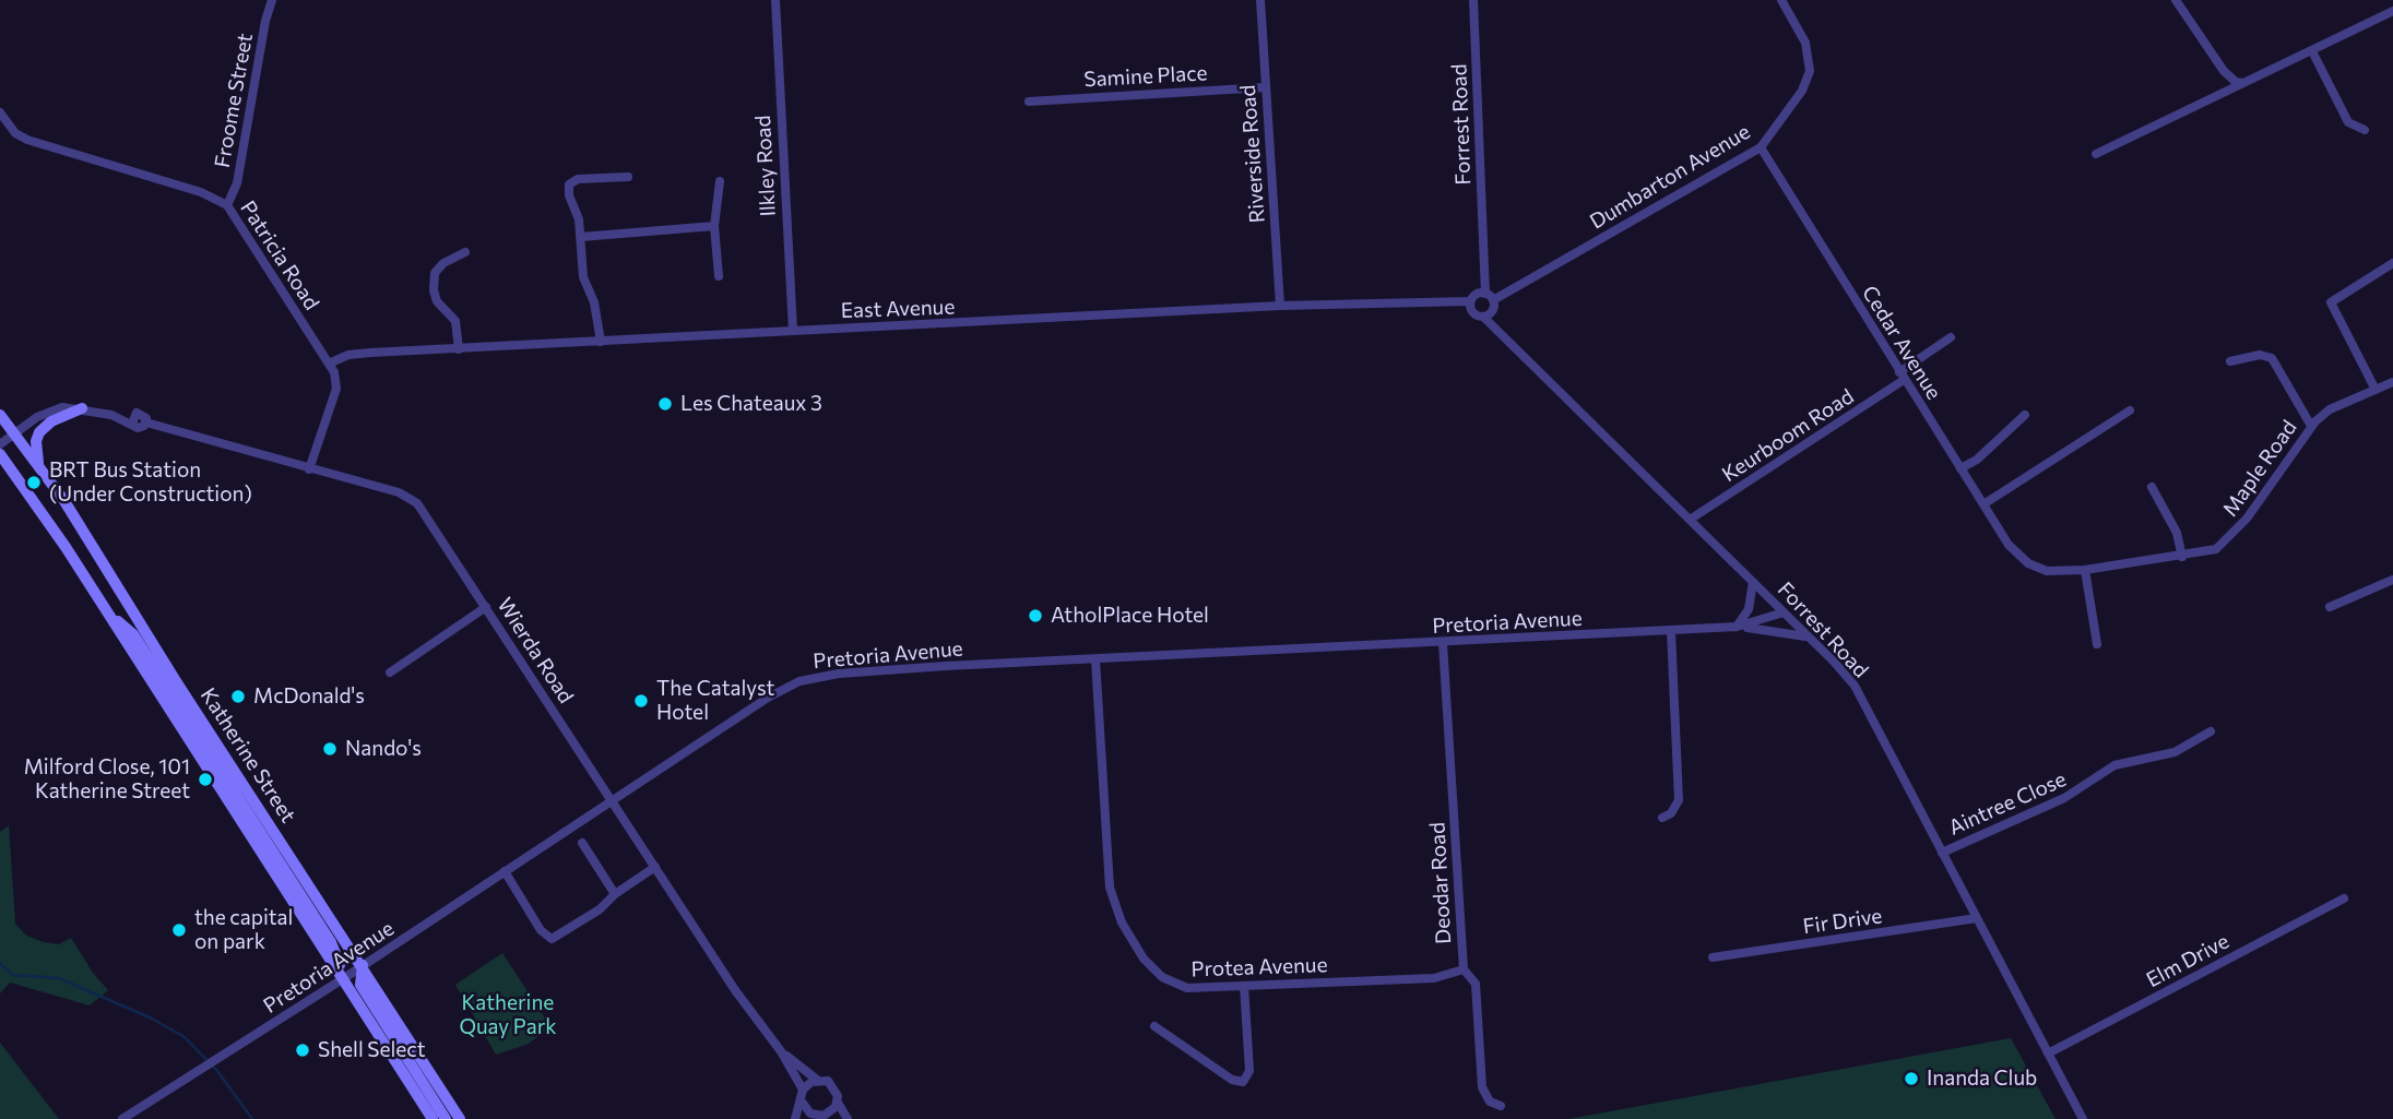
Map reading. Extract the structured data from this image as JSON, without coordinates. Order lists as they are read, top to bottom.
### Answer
{
  "streets": {
    "main road": ["Katherine Street"],
    "street": [
      "Samine Place",
      "Froome Street",
      "Forrest Road",
      "Riverside Road",
      "Ilkley Road",
      "Dumbarton Avenue",
      "Patricia Road",
      "East Avenue",
      "Cedar Avenue",
      "Keurboom Road",
      "Maple Road",
      "Pretoria Avenue",
      "Wierda Road",
      "Aintree Close",
      "Deodar Road",
      "Fir Drive",
      "Elm Drive",
      "Protea Avenue"
    ]
  },
  "crossings": [
    ["Samine Place", "Riverside Road"],
    ["Froome Street", "Patricia Road"],
    ["Forrest Road", "Dumbarton Avenue"],
    ["Forrest Road", "East Avenue"],
    ["Forrest Road", "Keurboom Road"],
    ["Forrest Road", "Pretoria Avenue"],
    ["Forrest Road", "Aintree Close"],
    ["Forrest Road", "Fir Drive"],
    ["Forrest Road", "Elm Drive"],
    ["Riverside Road", "East Avenue"],
    ["Ilkley Road", "East Avenue"],
    ["Dumbarton Avenue", "East Avenue"],
    ["Dumbarton Avenue", "Cedar Avenue"],
    ["Patricia Road", "East Avenue"],
    ["Patricia Road", "Wierda Road"],
    ["Cedar Avenue", "Keurboom Road"],
    ["Cedar Avenue", "Maple Road"],
    ["Pretoria Avenue", "Wierda Road"],
    ["Pretoria Avenue", "Katherine Street"],
    ["Pretoria Avenue", "Deodar Road"],
    ["Pretoria Avenue", "Protea Avenue"],
    ["Deodar Road", "Protea Avenue"]
  ],
  "parks": ["Katherine Quay Park"],
  "places": [
    "Les Chateaux 3",
    "BRT Bus Station (Under Construction)",
    "AtholPlace Hotel",
    "McDonald's",
    "The Catalyst Hotel",
    "Nando's",
    "Milford Close, 101 Katherine Street",
    "the capital on park",
    "Shell Select",
    "Inanda Club"
  ]
}
